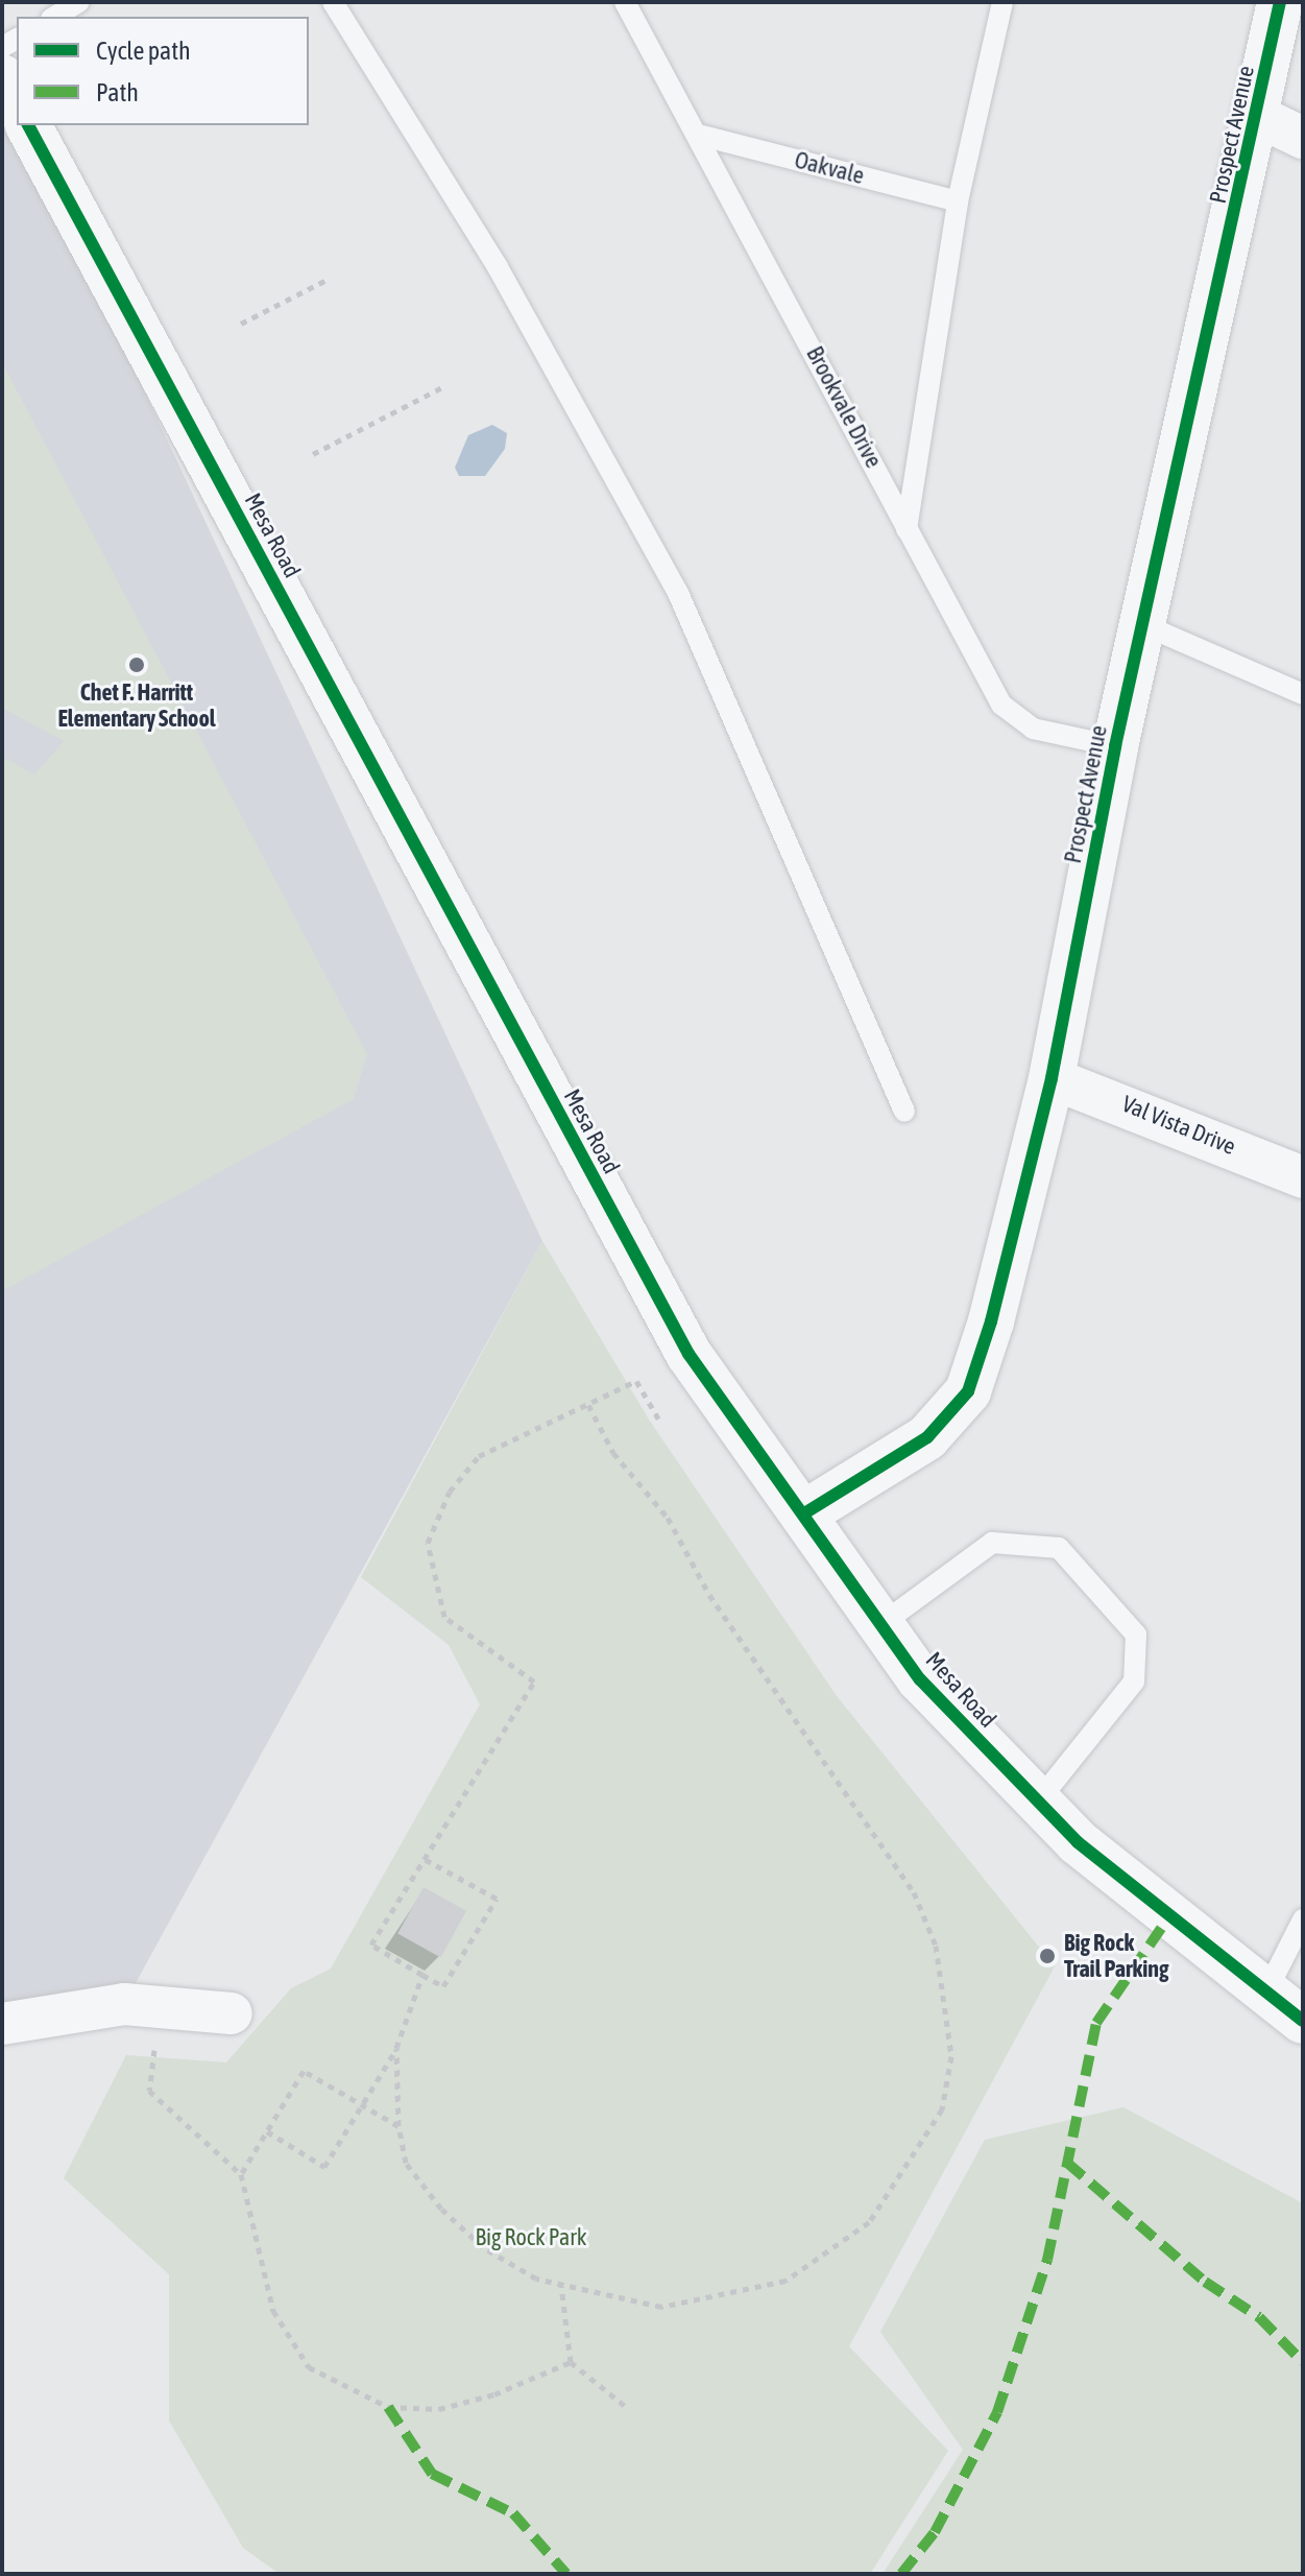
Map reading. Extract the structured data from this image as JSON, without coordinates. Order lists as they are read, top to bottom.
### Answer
{
  "streets": {
    "street": ["Prospect Avenue", "Mesa Road", "Val Vista Drive"],
    "lane": ["Oakvale", "Brookvale Drive"]
  },
  "crossings": [
    ["Prospect Avenue", "Brookvale Drive"],
    ["Prospect Avenue", "Mesa Road"],
    ["Prospect Avenue", "Val Vista Drive"],
    ["Oakvale", "Brookvale Drive"]
  ],
  "parks": ["Big Rock Park"],
  "places": ["Chet F. Harritt Elementary School", "Big Rock Trail Parking"],
  "legend": ["Cycle path", "Path"]
}
